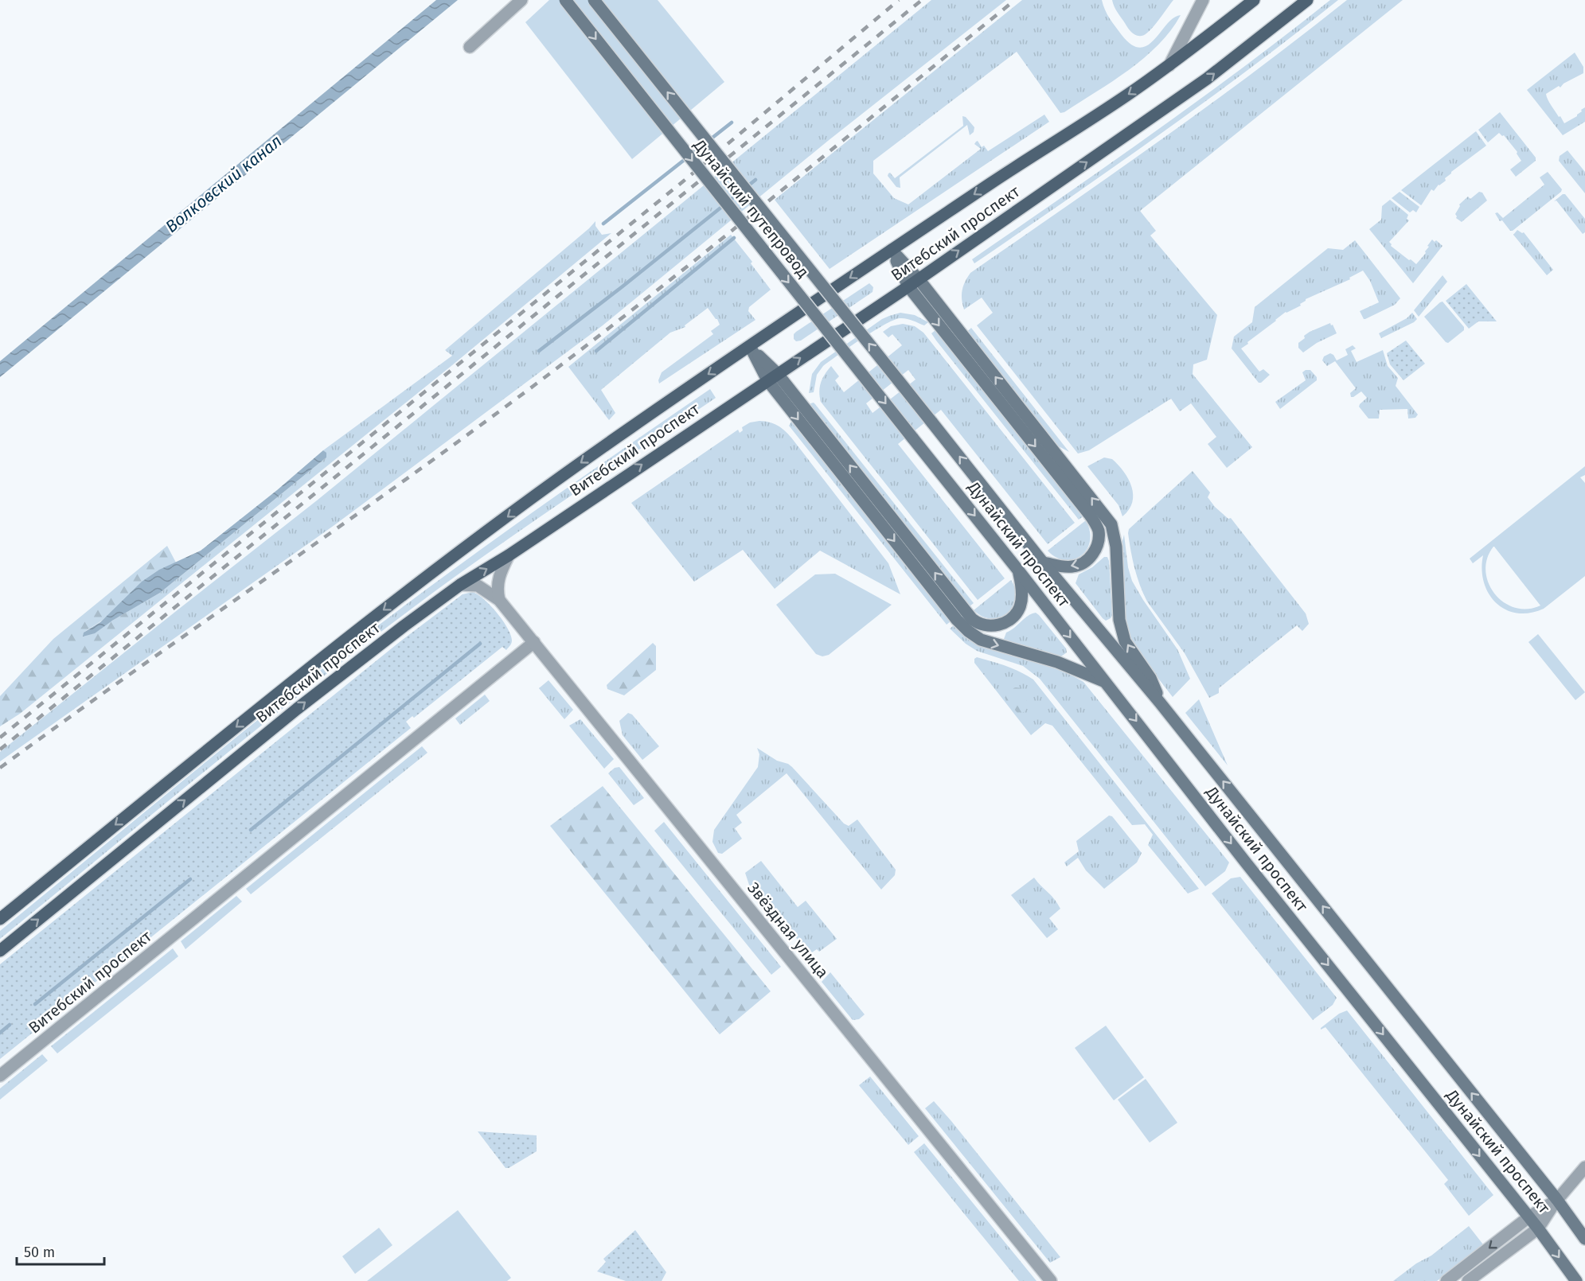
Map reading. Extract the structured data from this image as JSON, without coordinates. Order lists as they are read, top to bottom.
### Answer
{
  "streets": {
    "main road": ["Дунайский путепровод", "Витебский проспект", "Дунайский проспект"],
    "street": ["Звёздная улица"]
  },
  "crossings": [
    ["Дунайский путепровод", "Дунайский проспект"],
    ["Витебский проспект", "Звёздная улица"]
  ],
  "water": ["Волковский канал"],
  "scale_bar": "50 m"
}
